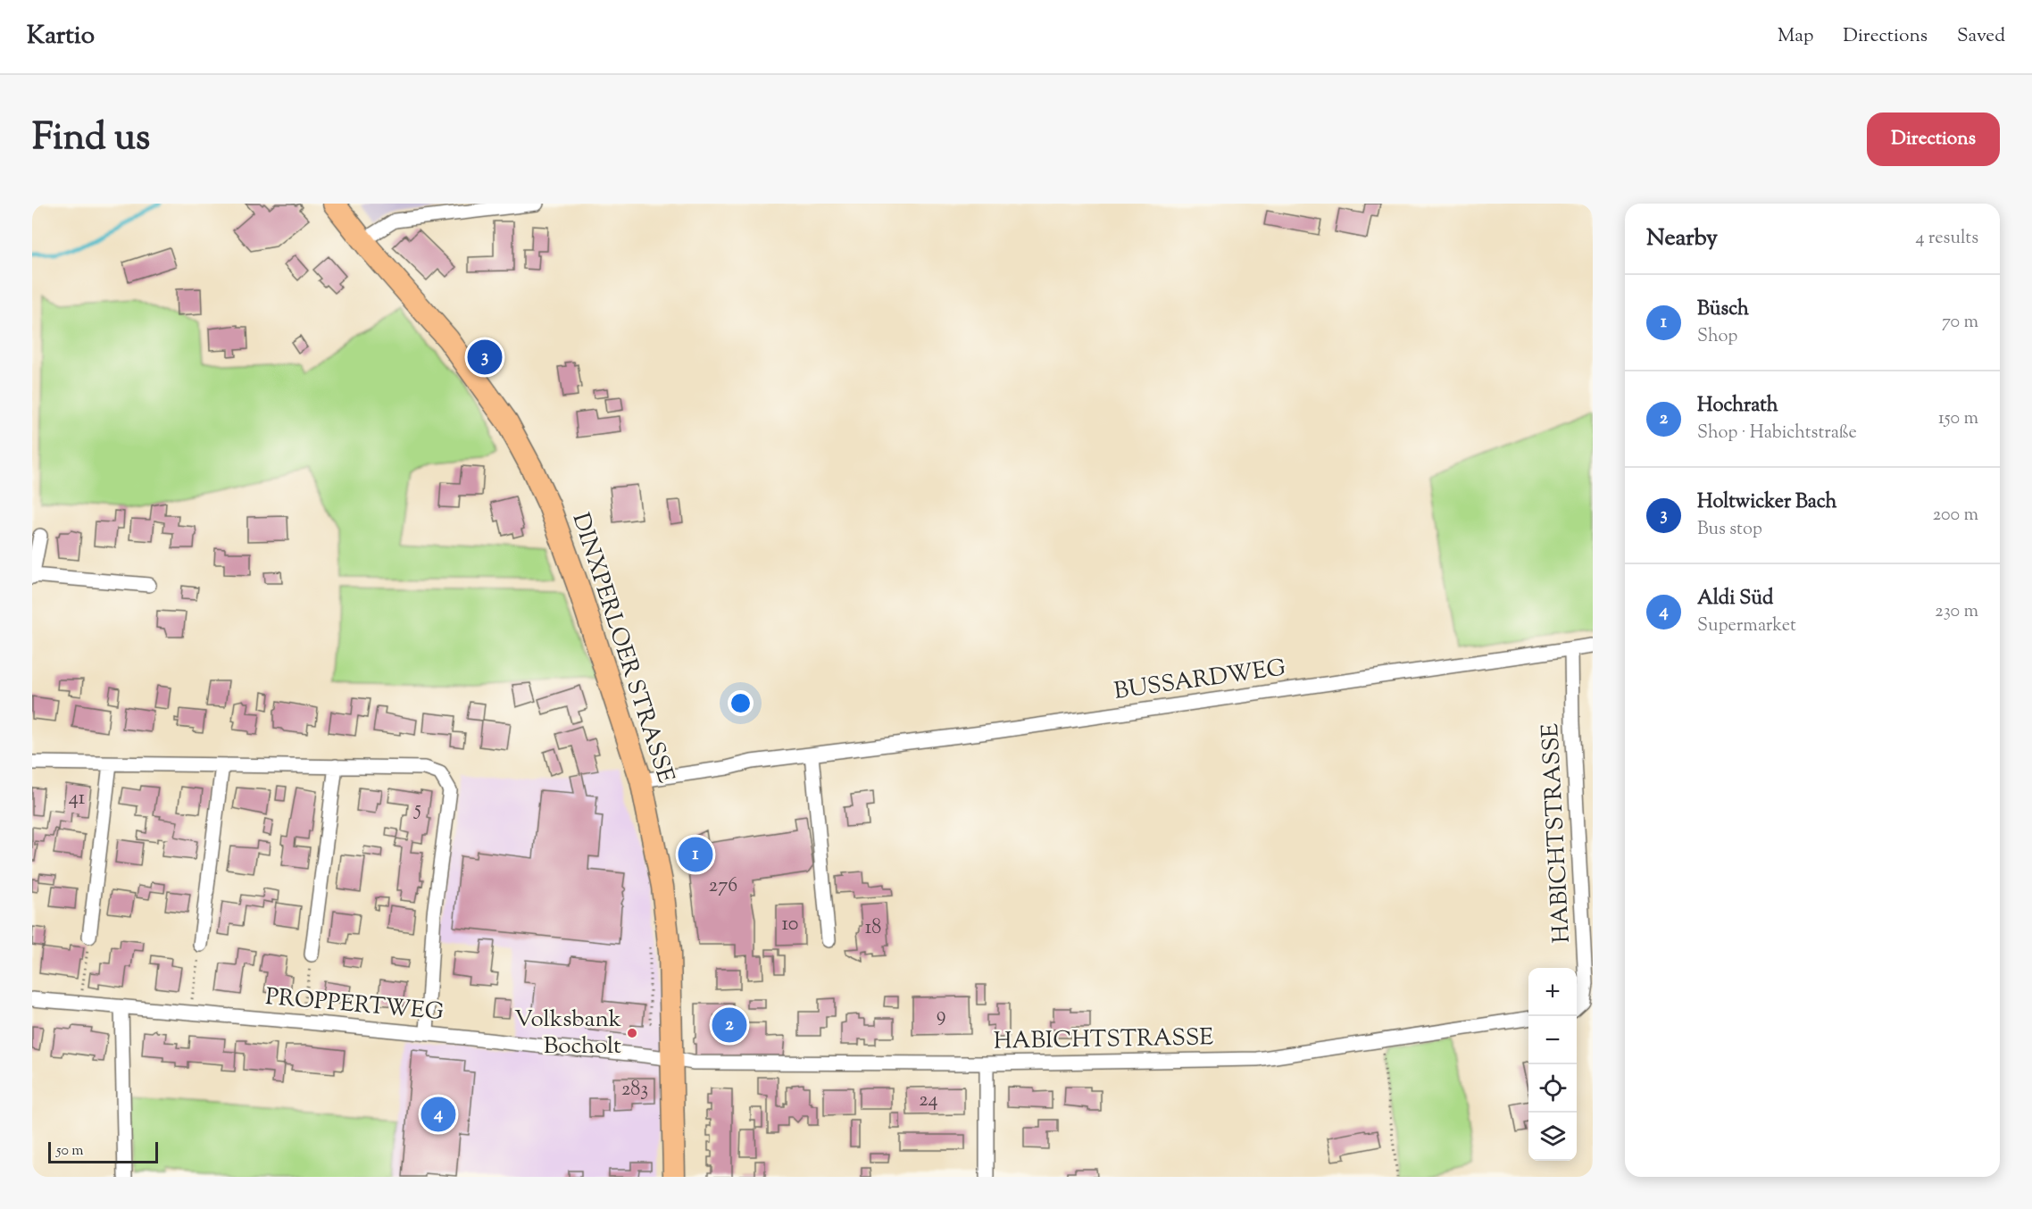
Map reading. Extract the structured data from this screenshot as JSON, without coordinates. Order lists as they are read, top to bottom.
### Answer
{
  "streets": {
    "main road": ["DINXPERLOER STRASSE"],
    "street": ["BUSSARDWEG", "HABICHTSTRASSE", "PROPPERTWEG"]
  },
  "crossings": [
    ["DINXPERLOER STRASSE", "BUSSARDWEG"],
    ["DINXPERLOER STRASSE", "HABICHTSTRASSE"],
    ["DINXPERLOER STRASSE", "PROPPERTWEG"],
    ["BUSSARDWEG", "HABICHTSTRASSE"],
    ["HABICHTSTRASSE", "PROPPERTWEG"]
  ],
  "places": ["Volksbank Bocholt"],
  "house_numbers": [
    "41",
    "5",
    "276",
    "10",
    "18",
    "9",
    "283",
    "24"
  ],
  "scale_bar": "50 m",
  "page": {
    "header": "Kartio",
    "nav": ["Map", "Directions", "Saved"],
    "title": "Find us",
    "buttons": "Directions",
    "heading": ["Nearby", "4 results"],
    "list": [
      {
        "mark": "1",
        "name": "Büsch",
        "note": "Shop",
        "value": "70 m"
      },
      {
        "mark": "2",
        "name": "Hochrath",
        "note": "Shop · Habichtstraße",
        "value": "150 m"
      },
      {
        "mark": "3",
        "name": "Holtwicker Bach",
        "note": "Bus stop",
        "value": "200 m"
      },
      {
        "mark": "4",
        "name": "Aldi Süd",
        "note": "Supermarket",
        "value": "230 m"
      }
    ],
    "pins": [
      "3",
      "1",
      "2",
      "4"
    ],
    "map_buttons": ["+", "−"],
    "scale": "50 m"
  }
}
